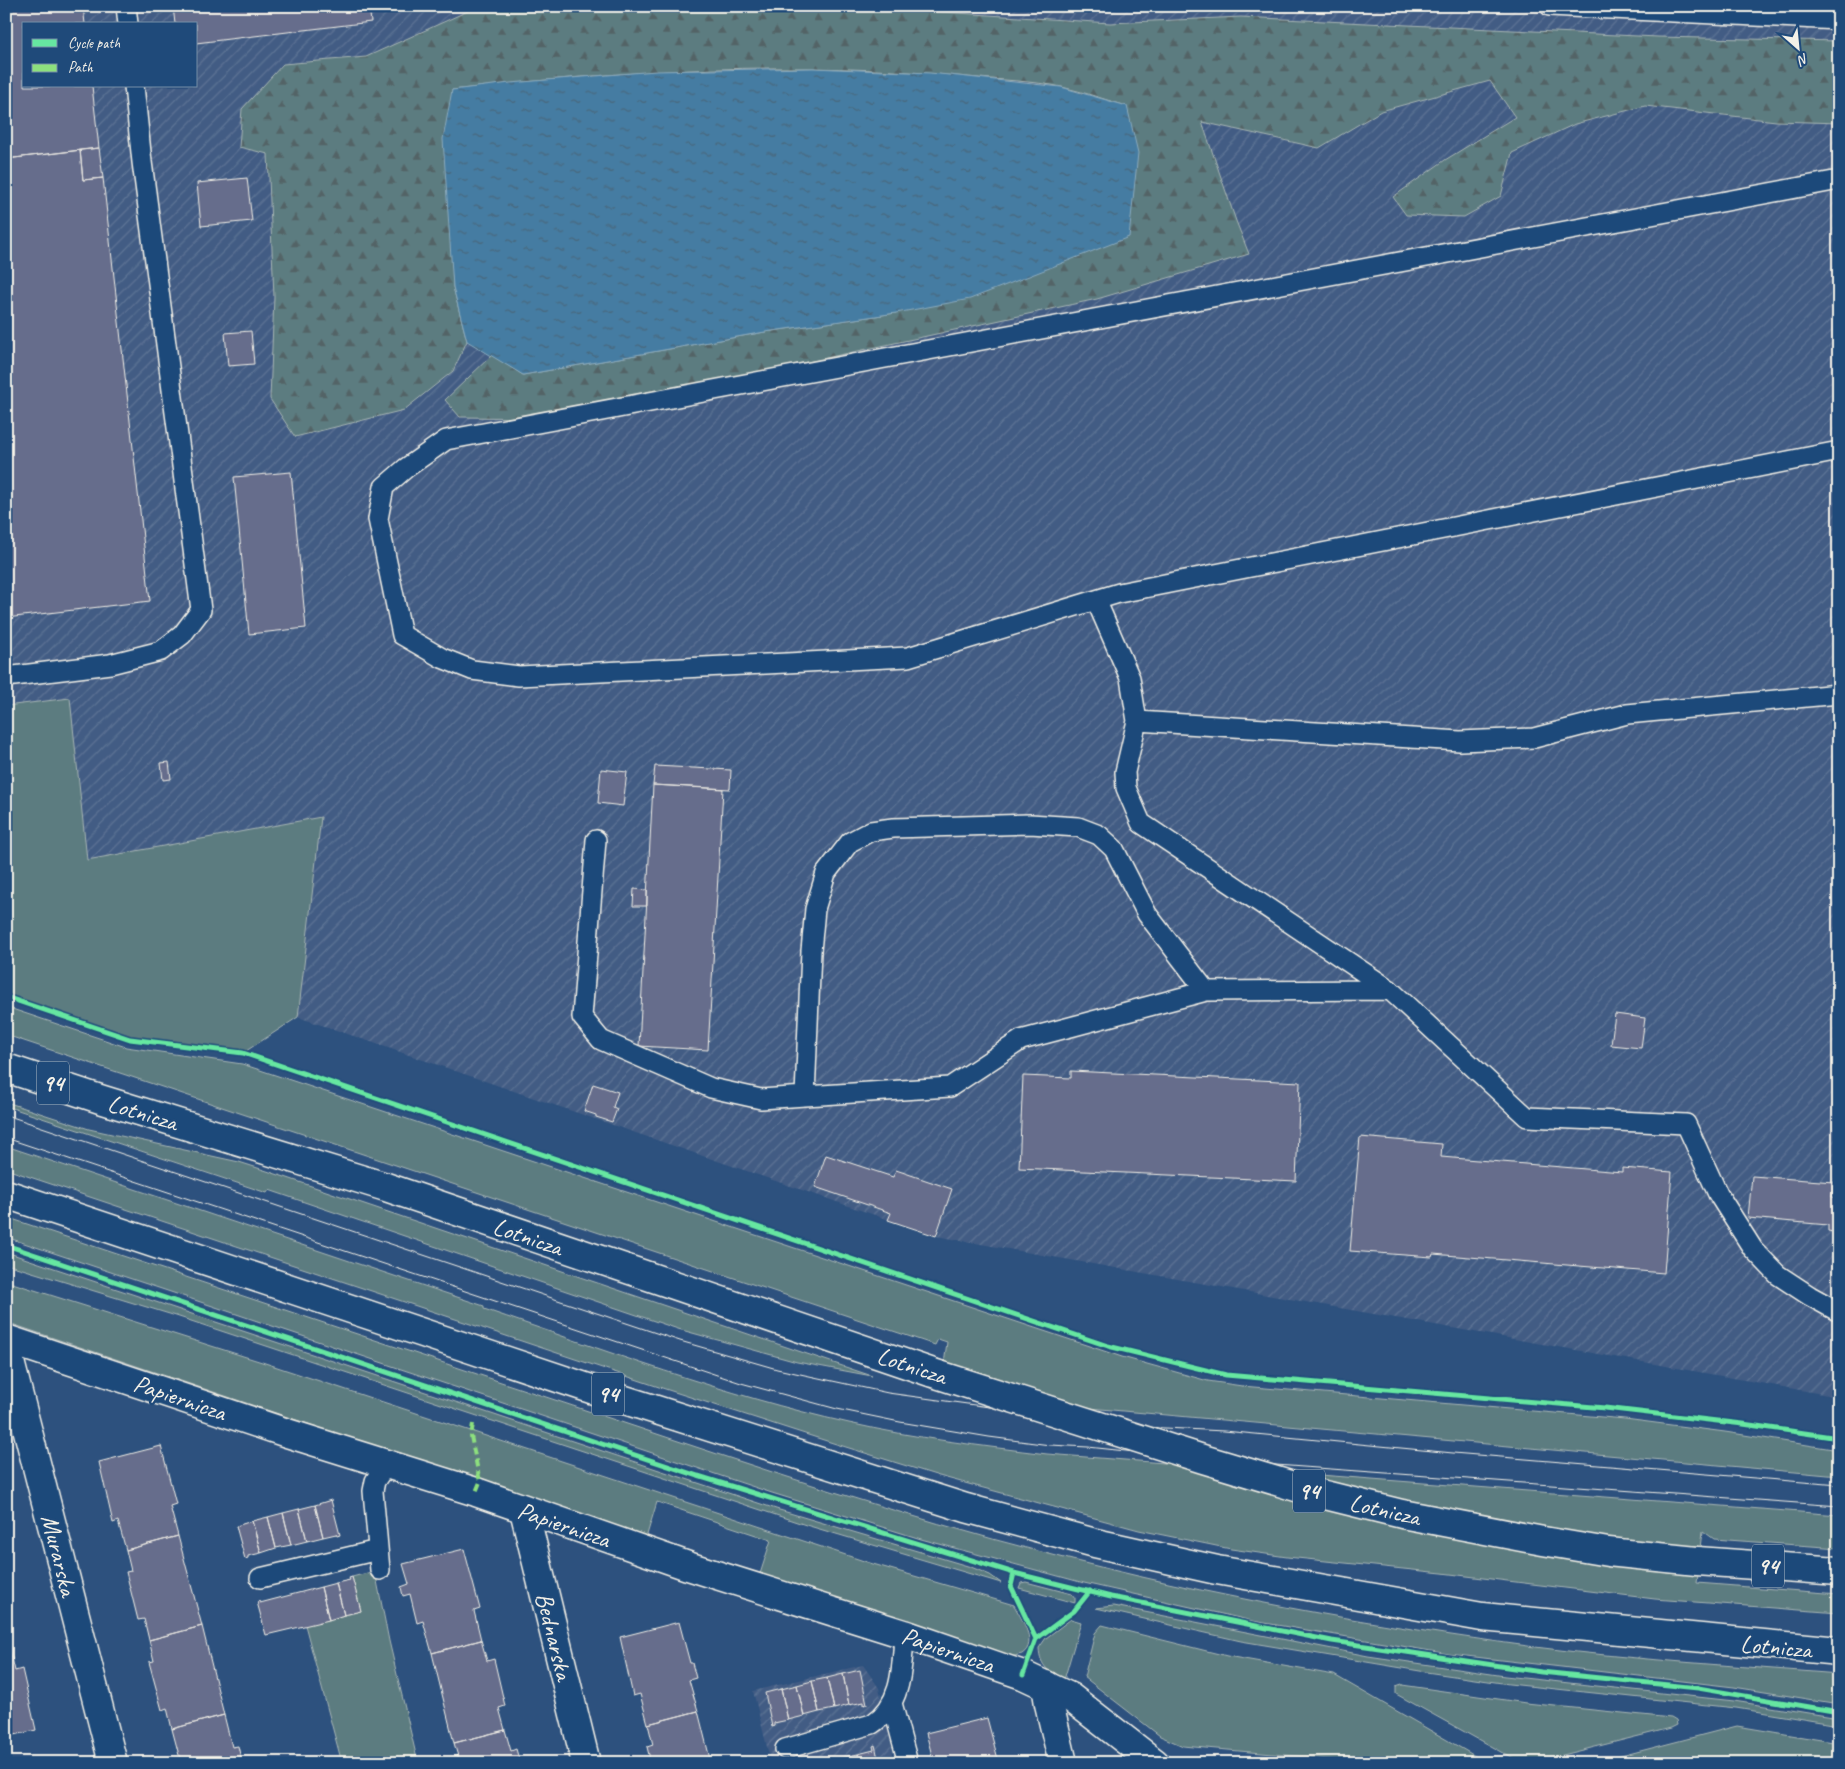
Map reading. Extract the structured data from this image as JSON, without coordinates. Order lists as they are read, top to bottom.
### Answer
{
  "streets": {
    "main road": [
      "94",
      "Lotnicza",
      "Papiernicza",
      "Murarska",
      "Bednarska"
    ]
  },
  "crossings": [
    ["Papiernicza", "Bednarska"]
  ],
  "legend": ["Cycle path", "Path"],
  "north": "bottom right"
}
